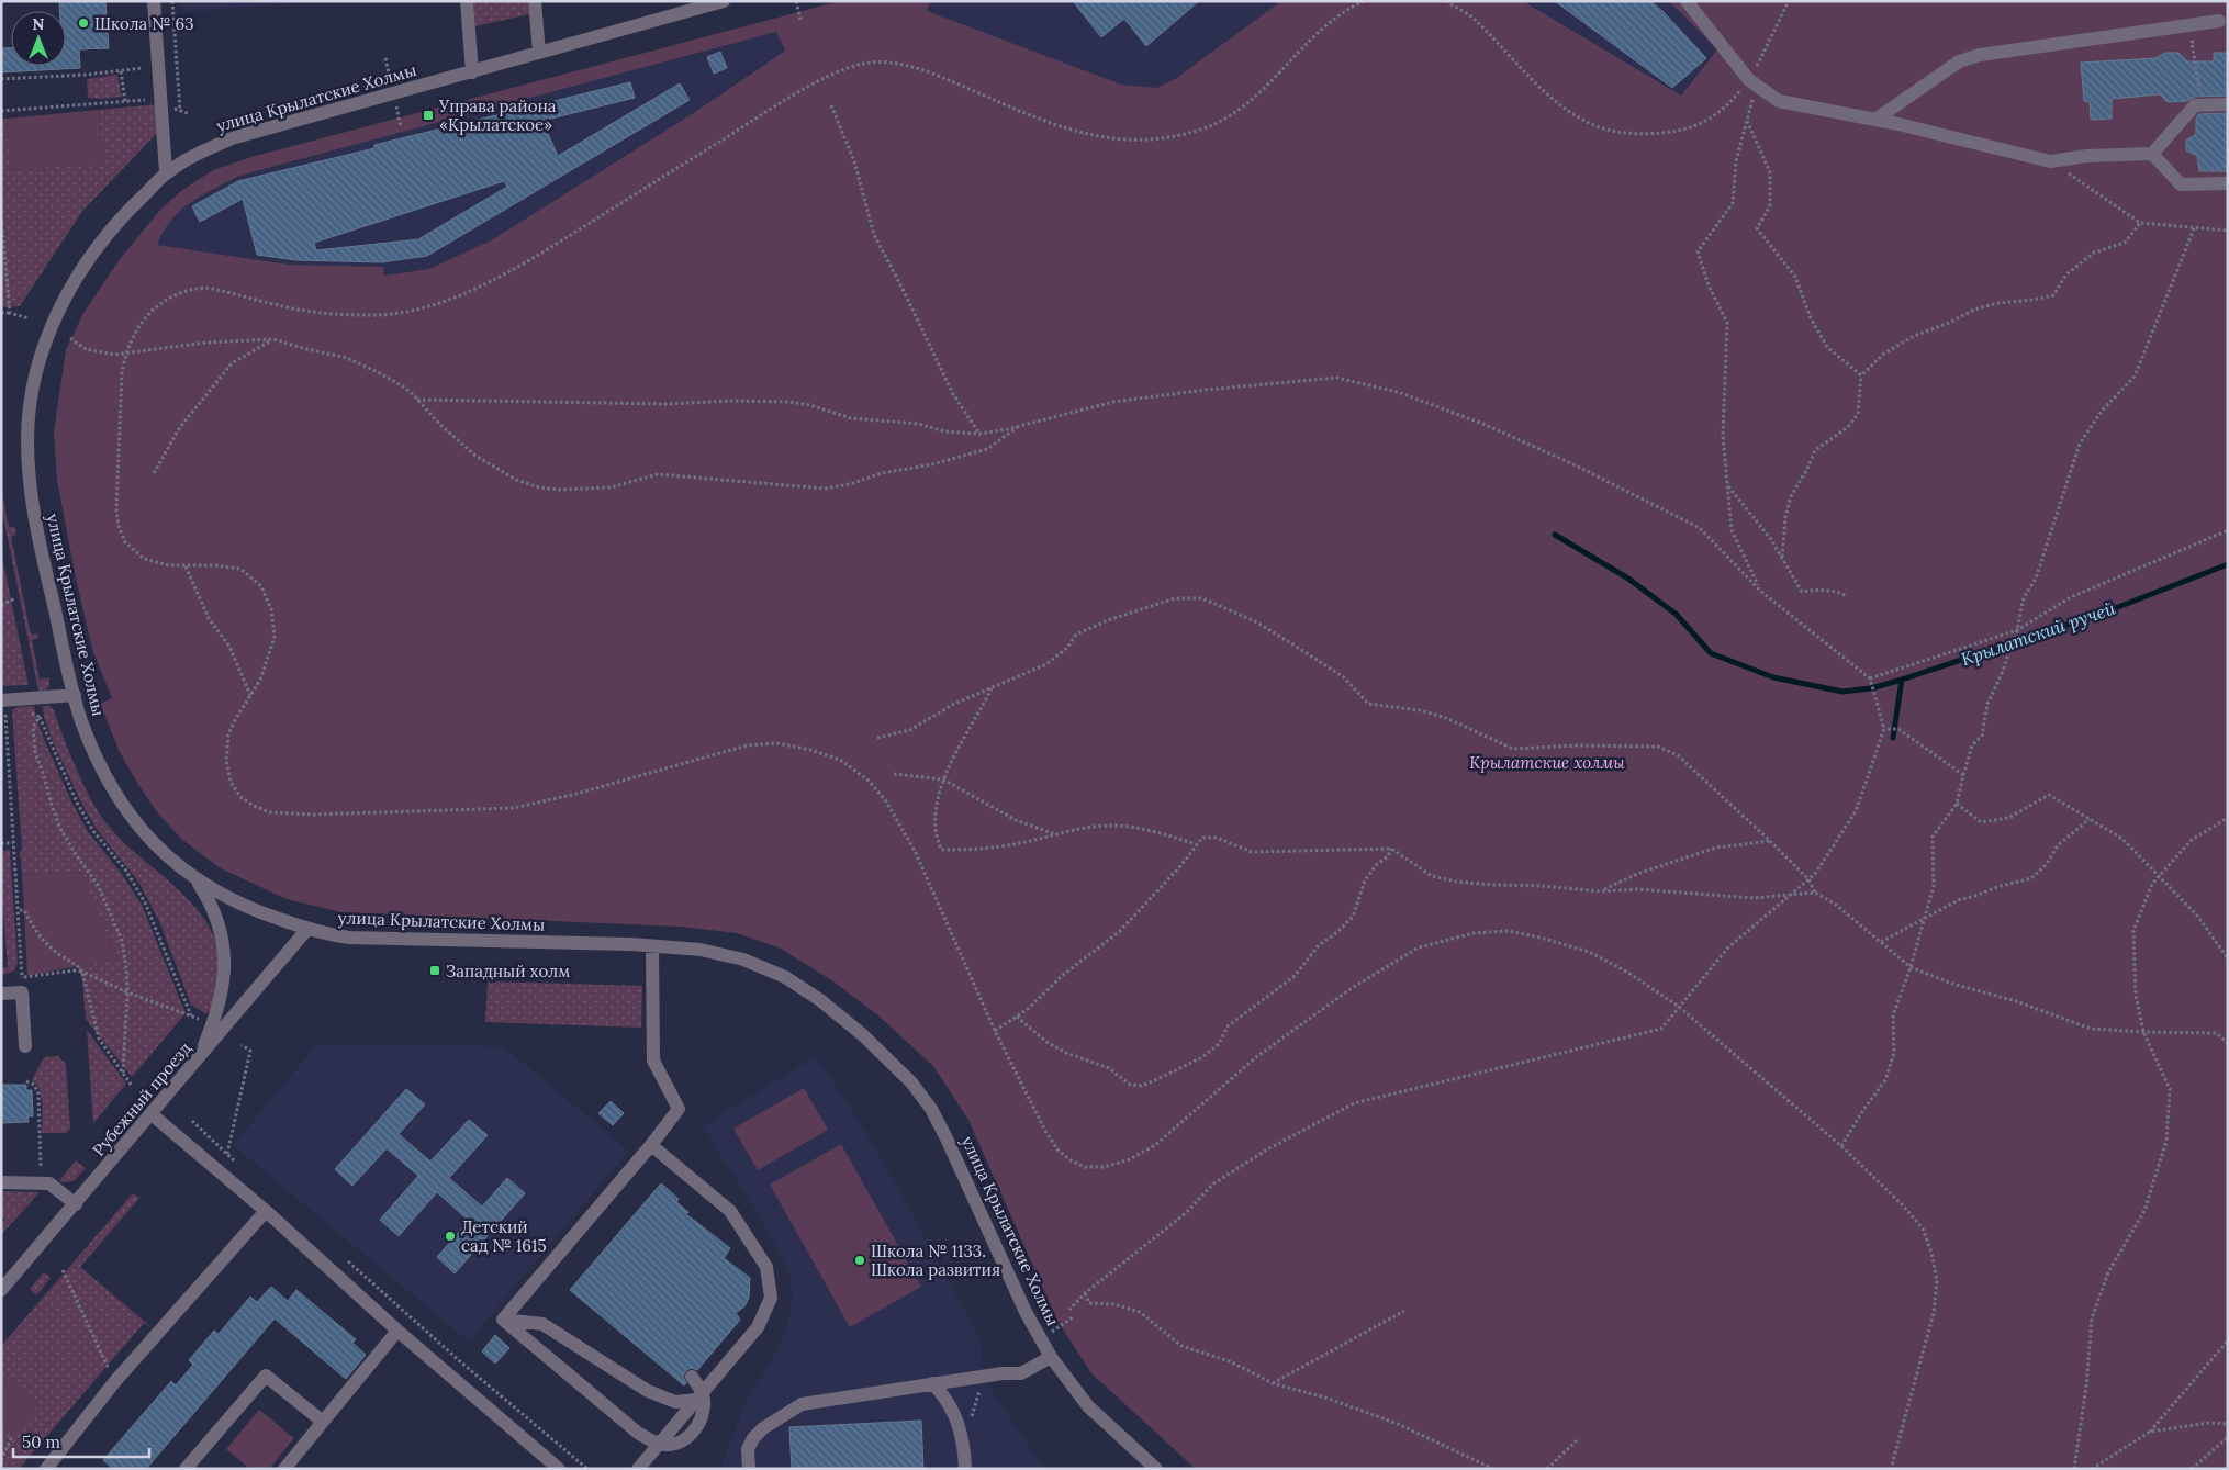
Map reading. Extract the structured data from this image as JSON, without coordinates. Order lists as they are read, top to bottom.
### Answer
{
  "streets": {
    "street": ["улица Крылатские Холмы", "Рубежный проезд"]
  },
  "crossings": [
    ["улица Крылатские Холмы", "Рубежный проезд"]
  ],
  "water": ["Крылатский ручей"],
  "parks": ["Крылатские холмы"],
  "places": {
    "other": ["Школа № 63", "Детский сад № 1615", "Школа № 1133. Школа развития"],
    "transit": ["Управа района «Крылатское»", "Западный холм"]
  },
  "scale_bar": "50 m",
  "north": "top"
}
